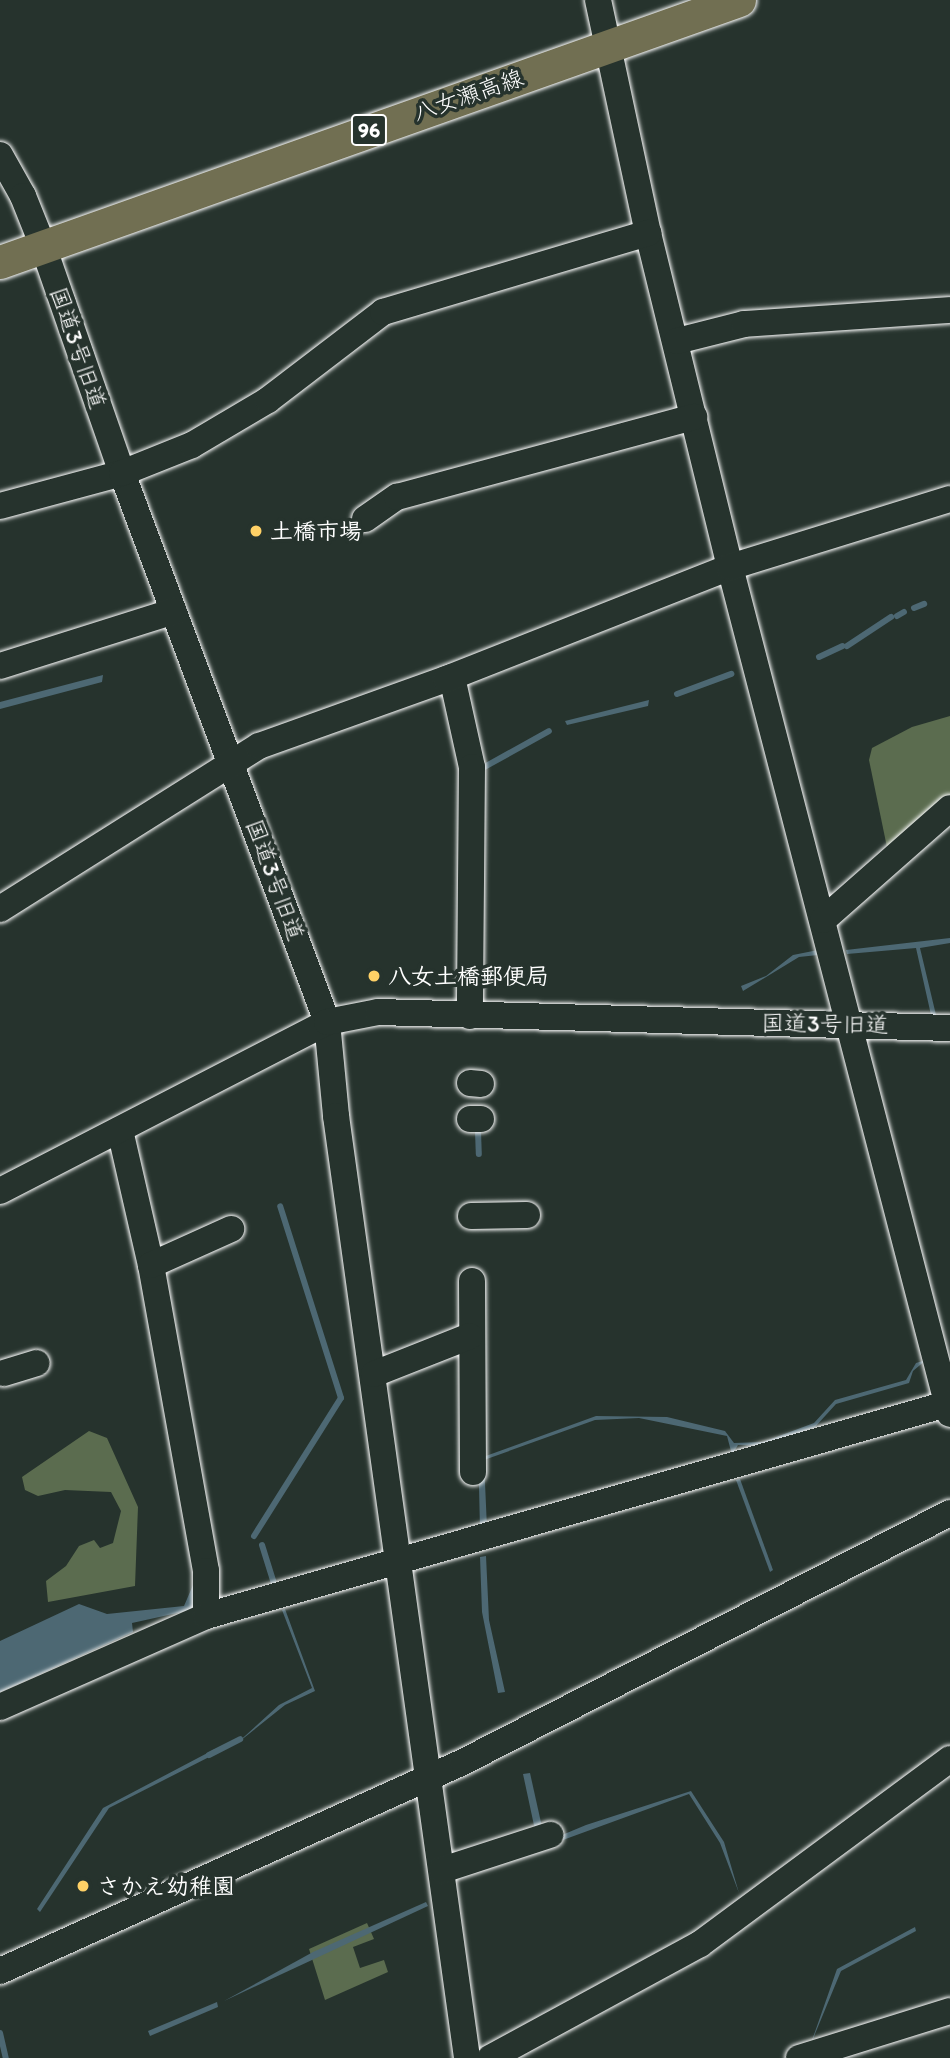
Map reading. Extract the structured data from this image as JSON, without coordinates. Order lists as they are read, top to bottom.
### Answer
{
  "streets": {
    "main road": ["八女瀬高線", "96"],
    "street": ["国道3号旧道"]
  },
  "crossings": [
    ["八女瀬高線", "国道3号旧道"]
  ],
  "places": ["土橋市場", "八女土橋郵便局", "さかえ幼稚園"]
}
